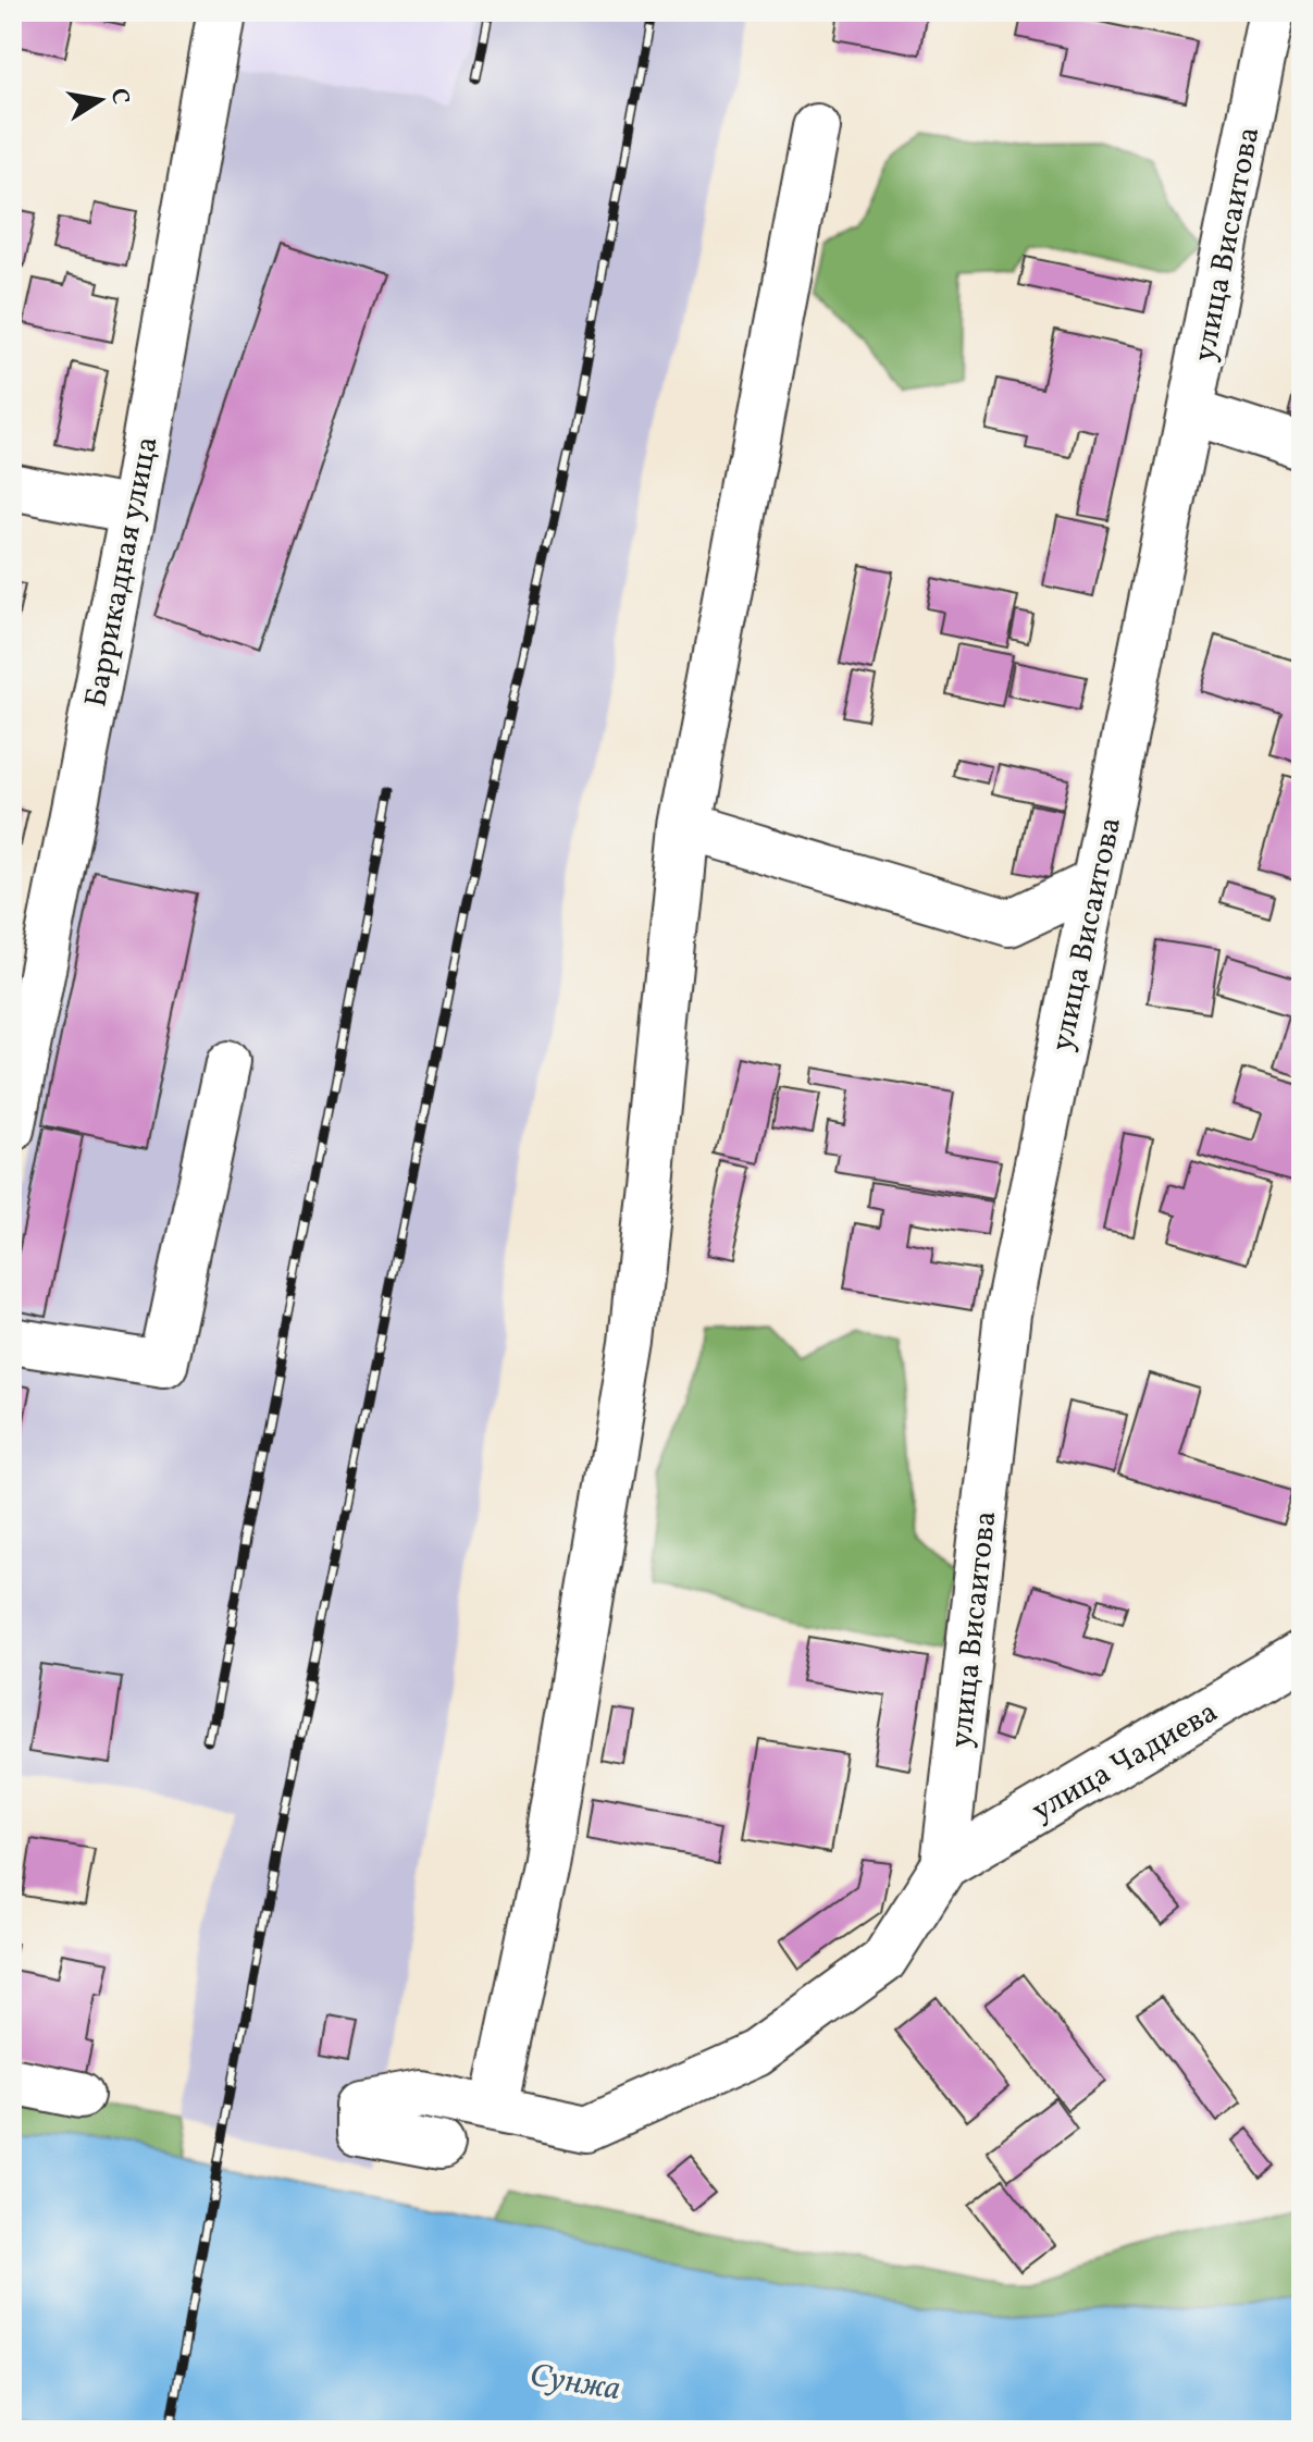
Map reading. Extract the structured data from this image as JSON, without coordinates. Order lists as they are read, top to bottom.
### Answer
{
  "streets": {
    "street": ["улица Висаитова", "Баррикадная улица", "улица Чадиева"]
  },
  "crossings": [
    ["улица Висаитова", "улица Чадиева"]
  ],
  "water": ["Сунжа"],
  "north": "right"
}
